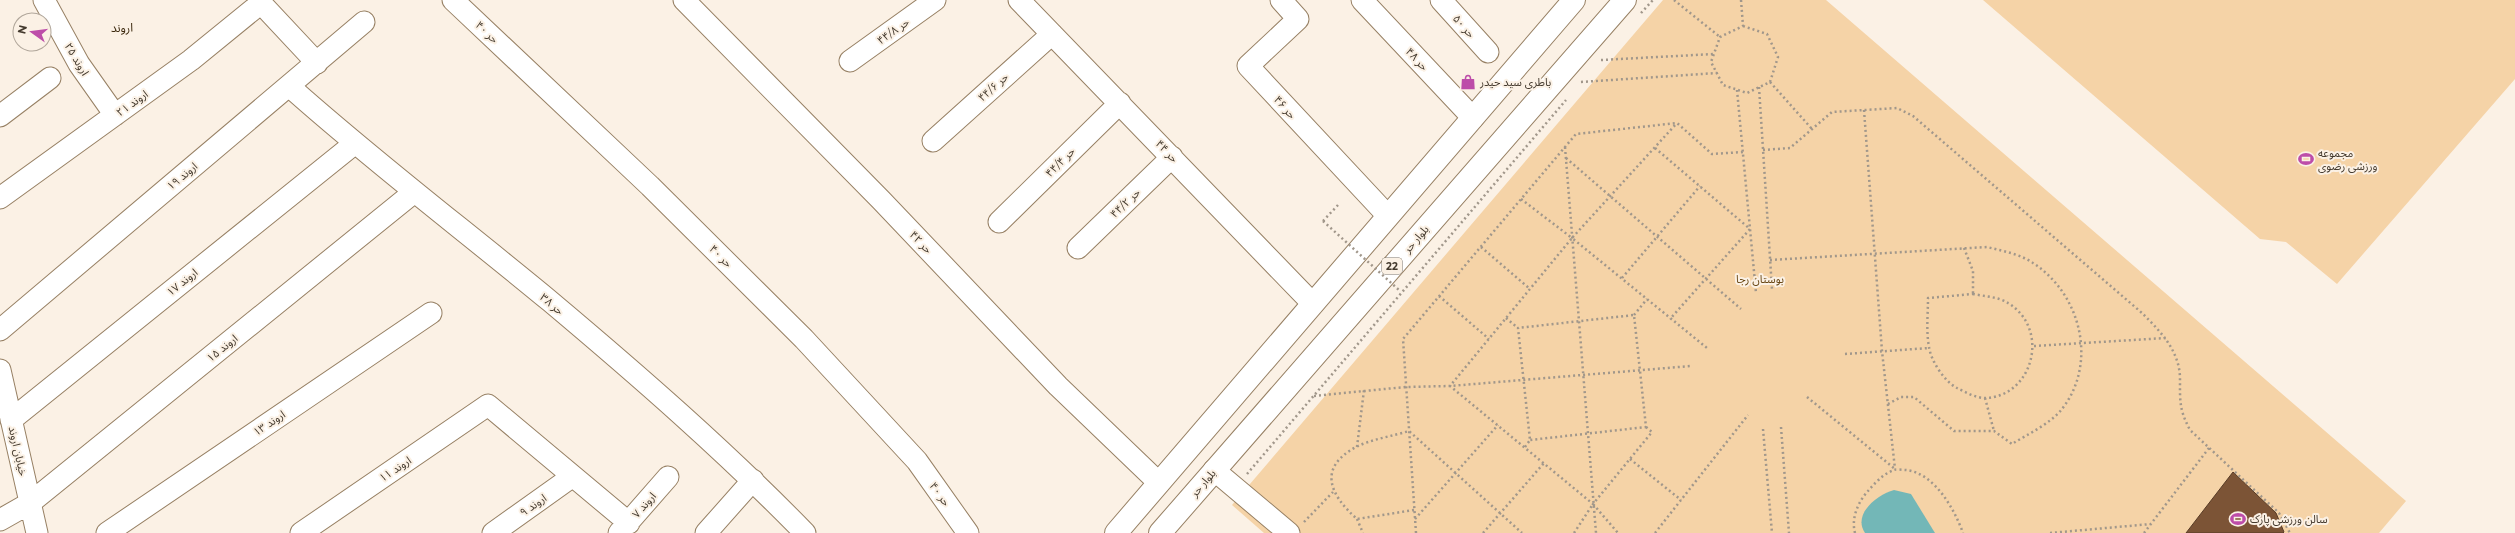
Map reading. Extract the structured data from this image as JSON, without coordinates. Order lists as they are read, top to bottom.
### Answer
{
  "streets": {
    "main road": ["بلوار حر", "22"],
    "street": [
      "حر ۵۰",
      "حر ۴۴/۸",
      "حر ۴۰",
      "اروند ۲۵",
      "حر ۴۸",
      "حر ۴۴/۶",
      "اروند ۲۱",
      "حر ۴۶",
      "حر ۴۴",
      "حر ۴۴/۴",
      "اروند ۱۹",
      "حر ۴۴/۲",
      "حر ۴۲",
      "اروند ۱۷",
      "حر ۳۸",
      "اروند ۱۵",
      "اروند ۱۳",
      "خیابان اروند",
      "اروند ۱۱",
      "اروند ۹",
      "اروند ۷"
    ]
  },
  "crossings": [
    ["اروند ۲۵", "اروند ۲۱"],
    ["حر ۴۴/۶", "حر ۴۴"],
    ["حر ۴۴", "حر ۴۴/۴"],
    ["حر ۴۴", "حر ۴۴/۲"],
    ["اروند ۱۹", "حر ۳۸"],
    ["اروند ۱۷", "حر ۳۸"],
    ["اروند ۱۷", "خیابان اروند"],
    ["حر ۳۸", "اروند ۱۵"],
    ["اروند ۱۵", "خیابان اروند"],
    ["اروند ۱۱", "اروند ۹"]
  ],
  "districts": ["اروند"],
  "parks": ["بوستان رجا"],
  "places": {
    "shop": ["باطری سید حیدر"],
    "sports": ["مجموعه ورزشی رضوی", "سالن ورزشی پارک"]
  },
  "north": "left"
}
